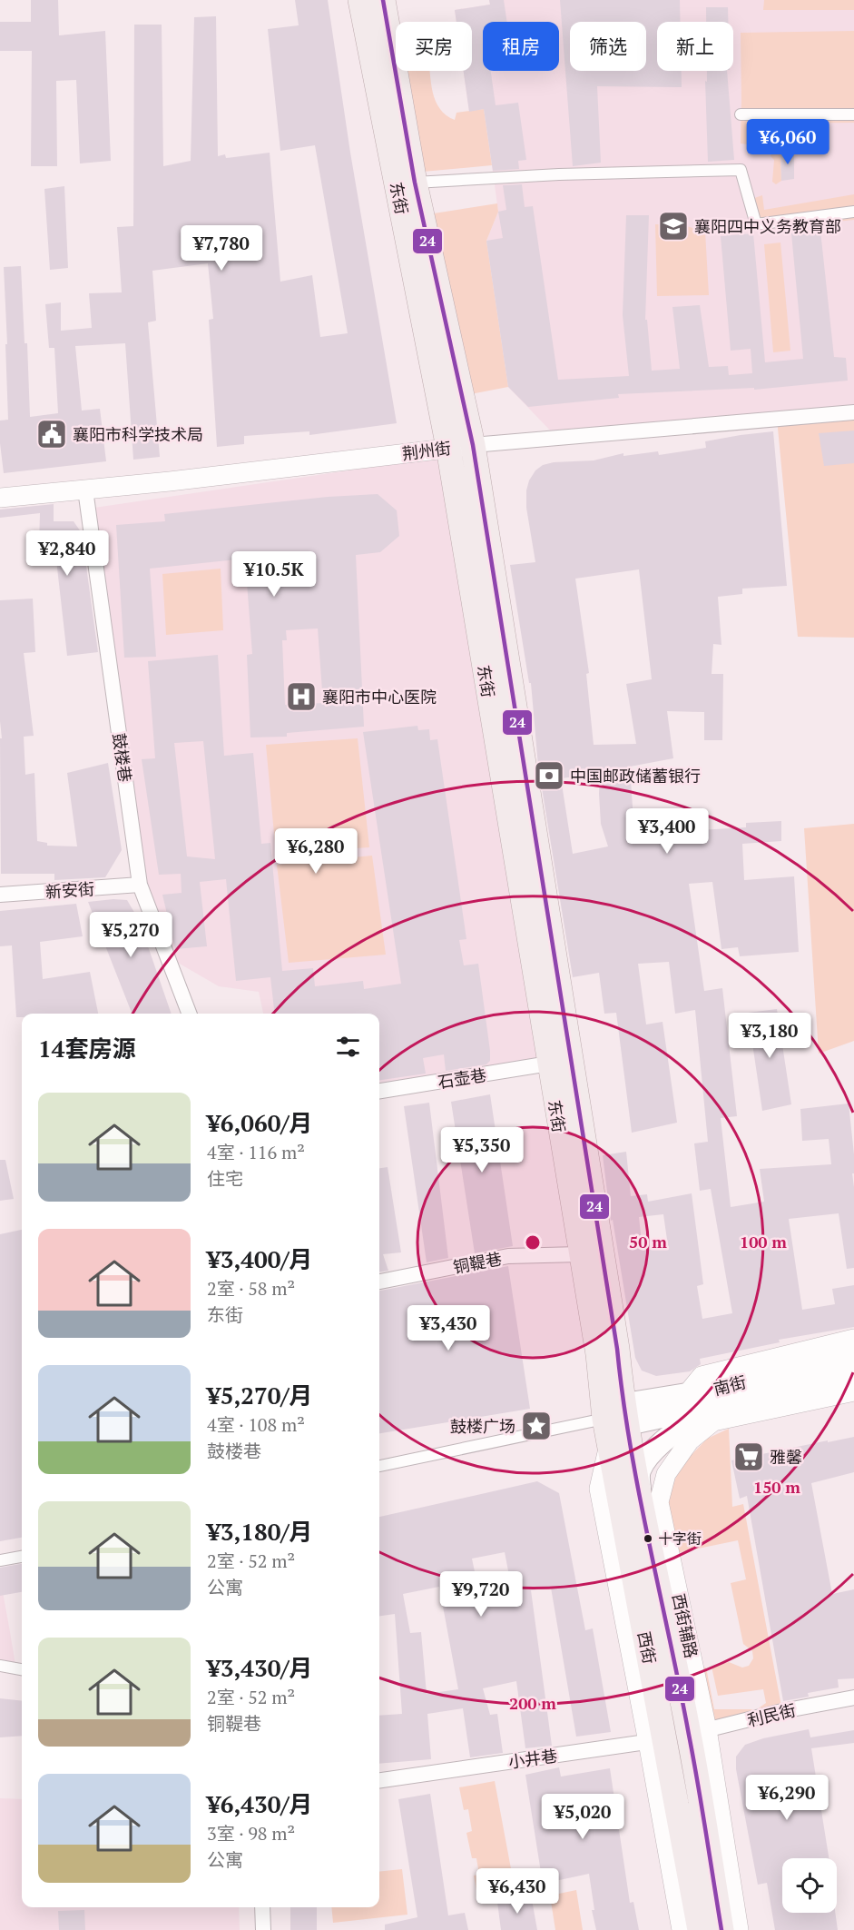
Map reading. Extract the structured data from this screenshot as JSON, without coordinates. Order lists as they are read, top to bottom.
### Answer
{
  "streets": {
    "main road": ["东街", "南街", "西街"],
    "street": [
      "荆州街",
      "鼓楼巷",
      "新安街",
      "石壶巷",
      "铜鞮巷",
      "利民街",
      "小井巷"
    ]
  },
  "crossings": [
    ["东街", "荆州街"],
    ["东街", "石壶巷"],
    ["东街", "铜鞮巷"],
    ["东街", "南街"],
    ["东街", "西街"],
    ["荆州街", "鼓楼巷"],
    ["鼓楼巷", "新安街"],
    ["南街", "西街"],
    ["西街", "利民街"],
    ["西街", "小井巷"],
    ["利民街", "小井巷"]
  ],
  "places": {
    "school or university": ["襄阳四中义务教育部"],
    "public building": ["襄阳市科学技术局"],
    "hospital": ["襄阳市中心医院"],
    "bank": ["中国邮政储蓄银行"],
    "place": ["鼓楼广场"],
    "supermarket": ["雅馨"],
    "other": ["十字街"]
  },
  "lines": ["transit line 24"],
  "page": {
    "chip": [
      "买房",
      "租房",
      "筛选",
      "新上"
    ],
    "price": [
      "¥6,060",
      "¥7,780",
      "¥2,840",
      "¥10.5K",
      "¥3,400",
      "¥6,280",
      "¥5,270",
      "¥3,180",
      "¥5,350",
      "¥3,430",
      "¥9,720",
      "¥6,290",
      "¥5,020",
      "¥6,430"
    ],
    "heading": "14套房源",
    "list": [
      {
        "name": "¥6,060/月",
        "note": "4室 · 116 m² · 住宅"
      },
      {
        "name": "¥3,400/月",
        "note": "2室 · 58 m² · 东街"
      },
      {
        "name": "¥5,270/月",
        "note": "4室 · 108 m² · 鼓楼巷"
      },
      {
        "name": "¥3,180/月",
        "note": "2室 · 52 m² · 公寓"
      },
      {
        "name": "¥3,430/月",
        "note": "2室 · 52 m² · 铜鞮巷"
      },
      {
        "name": "¥6,430/月",
        "note": "3室 · 98 m² · 公寓"
      }
    ]
  },
  "rings": [
    "50 m",
    "100 m",
    "150 m",
    "200 m"
  ]
}
